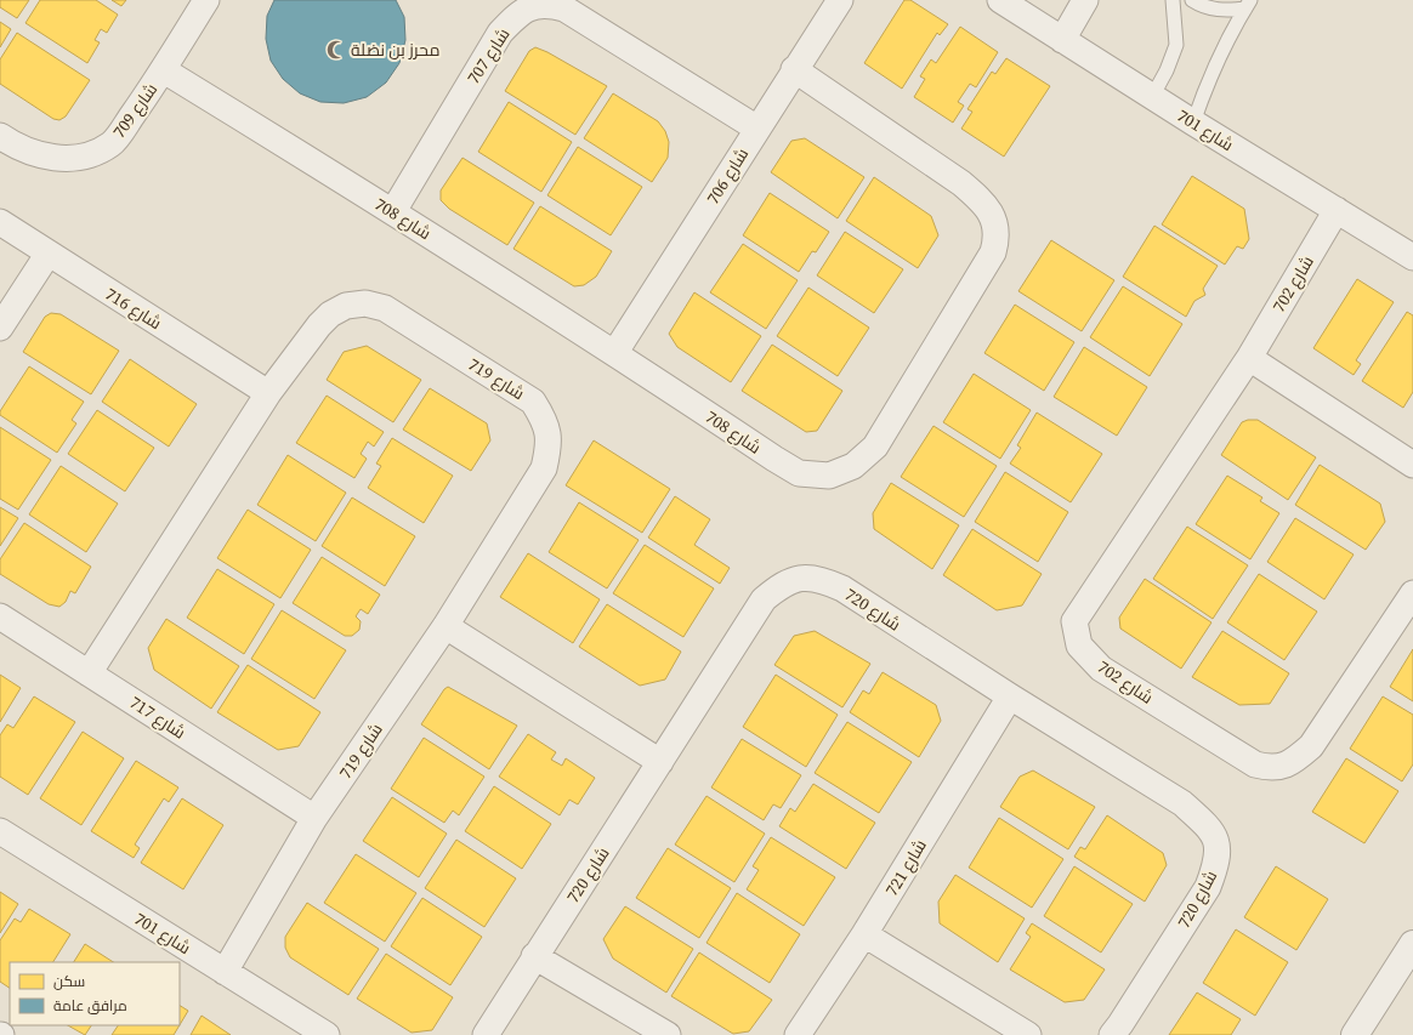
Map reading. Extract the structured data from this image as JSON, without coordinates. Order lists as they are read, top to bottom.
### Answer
{
  "streets": {
    "street": [
      "شارع 707",
      "شارع 709",
      "شارع 701",
      "شارع 706",
      "شارع 708",
      "شارع 702",
      "شارع 716",
      "شارع 719",
      "شارع 720",
      "شارع 717",
      "شارع 721"
    ]
  },
  "crossings": [
    ["شارع 707", "شارع 706"],
    ["شارع 707", "شارع 708"],
    ["شارع 709", "شارع 708"],
    ["شارع 701", "شارع 702"],
    ["شارع 701", "شارع 719"],
    ["شارع 706", "شارع 708"],
    ["شارع 716", "شارع 719"],
    ["شارع 719", "شارع 717"],
    ["شارع 720", "شارع 721"]
  ],
  "places": {
    "mosque": ["محرز بن نضلة"]
  },
  "legend": ["سكن", "مرافق عامة"]
}
